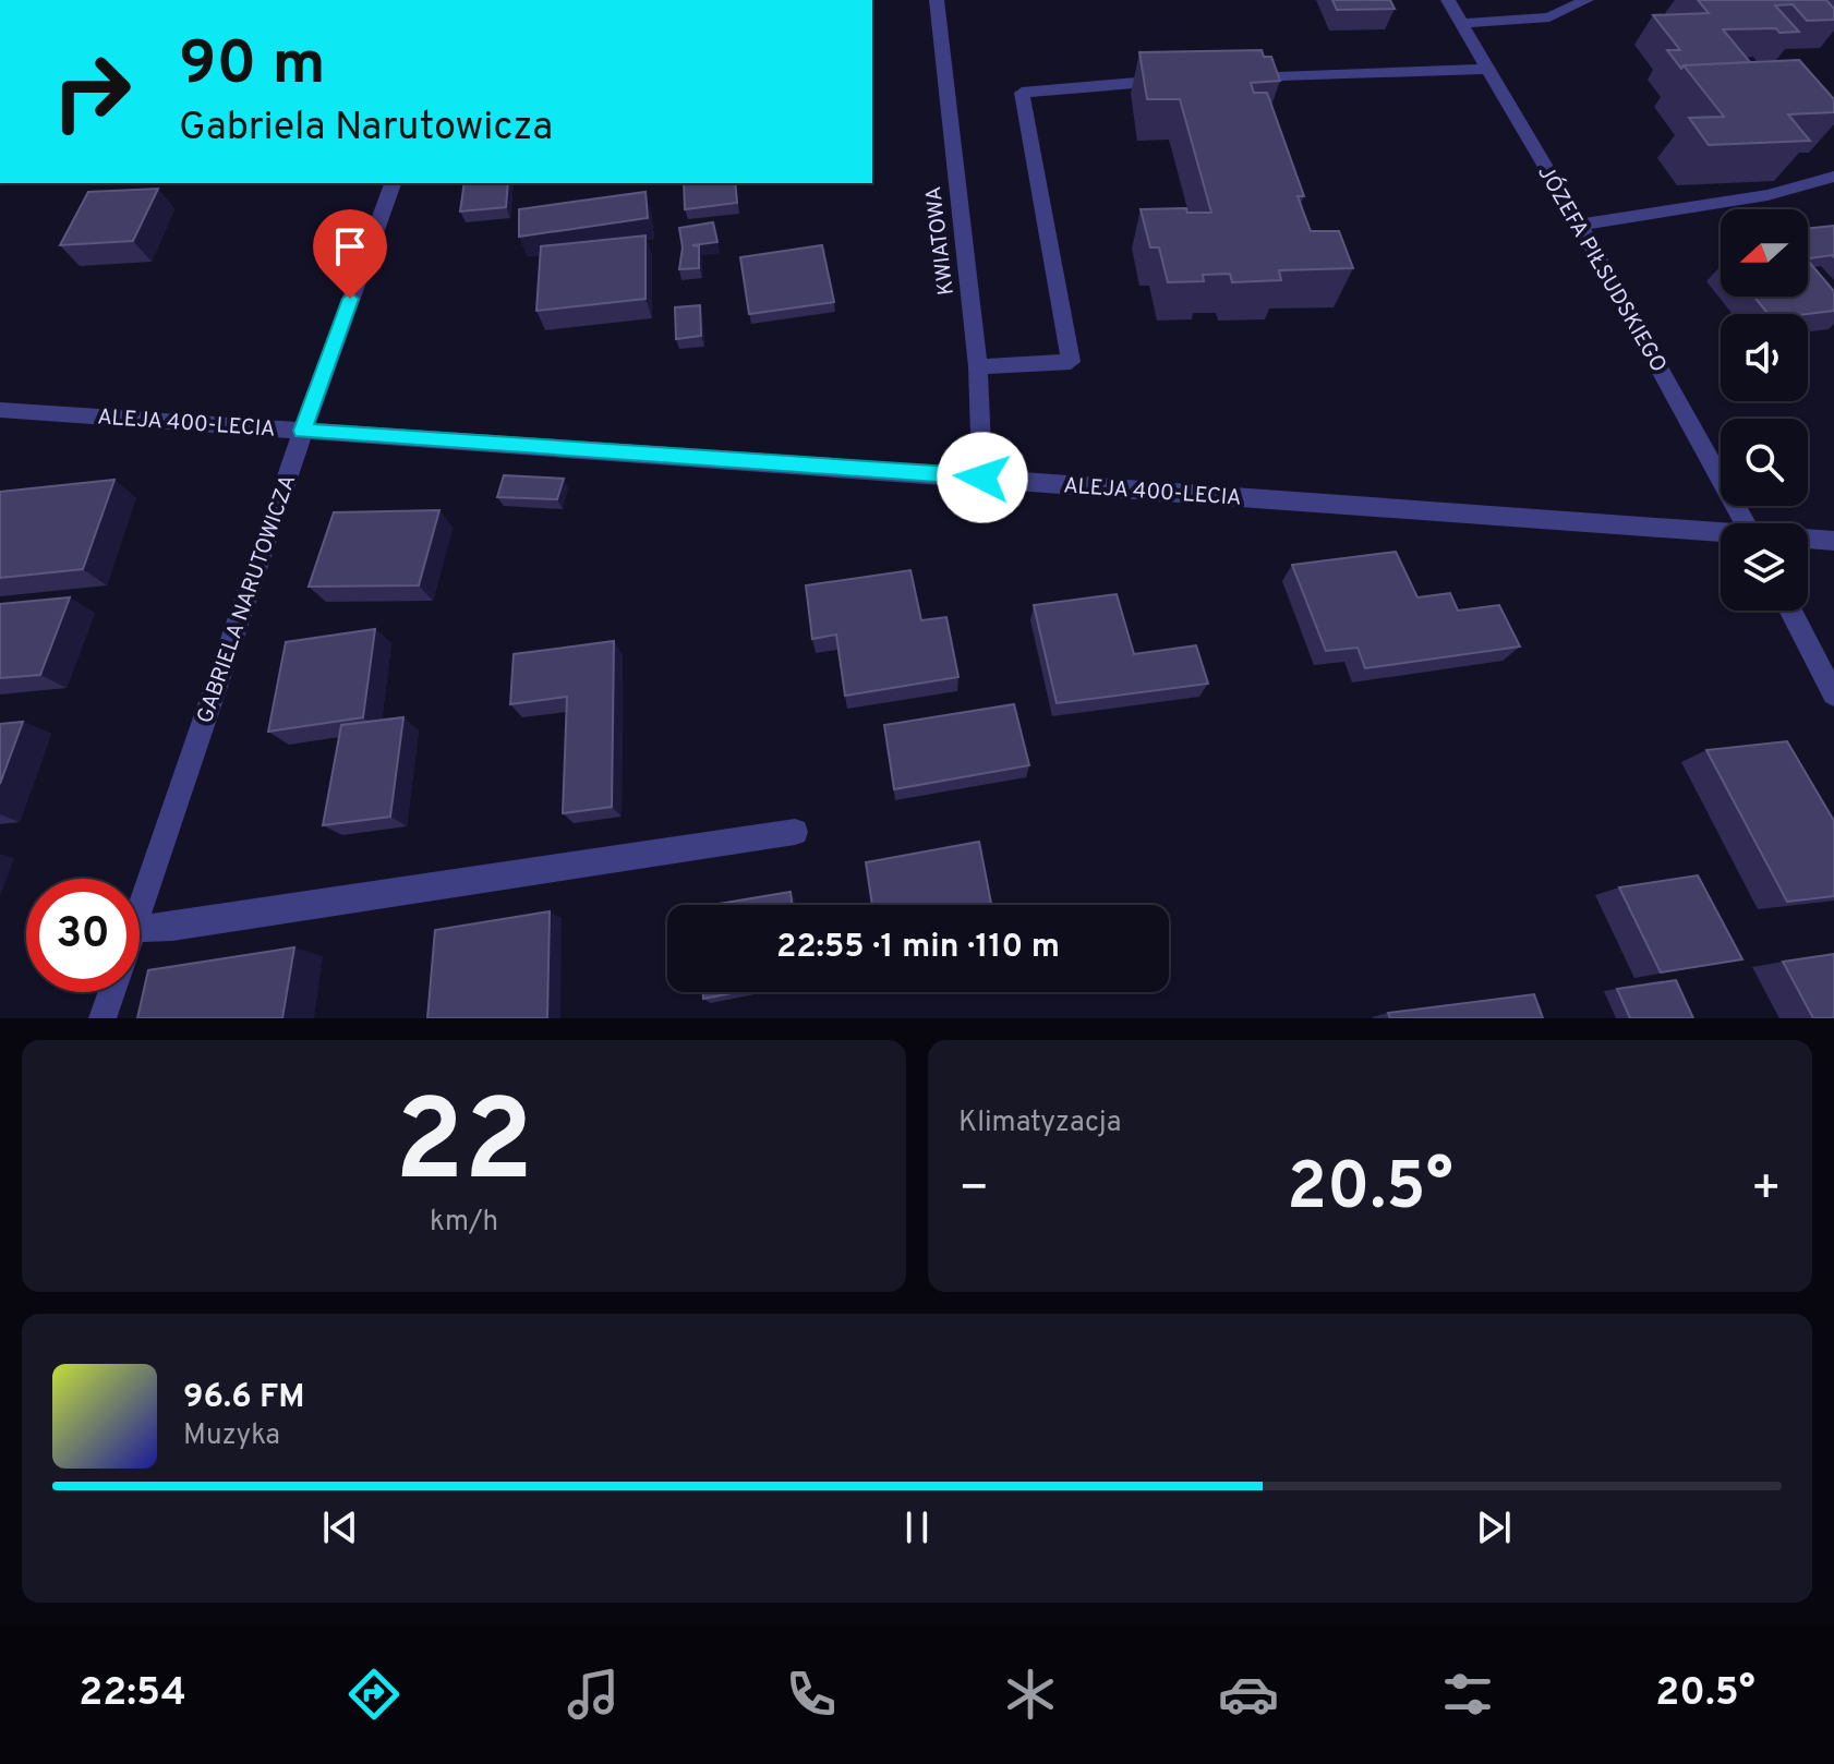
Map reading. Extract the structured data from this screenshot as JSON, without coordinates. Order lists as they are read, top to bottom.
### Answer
{
  "streets": {
    "street": [
      "KWIATOWA",
      "JÓZEFA PIŁSUDSKIEGO",
      "ALEJA 400-LECIA",
      "GABRIELA NARUTOWICZA"
    ]
  },
  "crossings": [
    ["KWIATOWA", "ALEJA 400-LECIA"],
    ["ALEJA 400-LECIA", "GABRIELA NARUTOWICZA"]
  ],
  "north": "left",
  "page": {
    "turn": ["90 m", "Gabriela Narutowicza"],
    "limit": "30",
    "trip": "22:55 · 1 min · 110 m",
    "tile": [
      ["22", "km/h"],
      "Klimatyzacja"
    ],
    "heat": ["−", "20.5°", "+"],
    "song": ["96.6 FM", "Muzyka"],
    "tabs": ["22:54", "20.5°"]
  }
}
